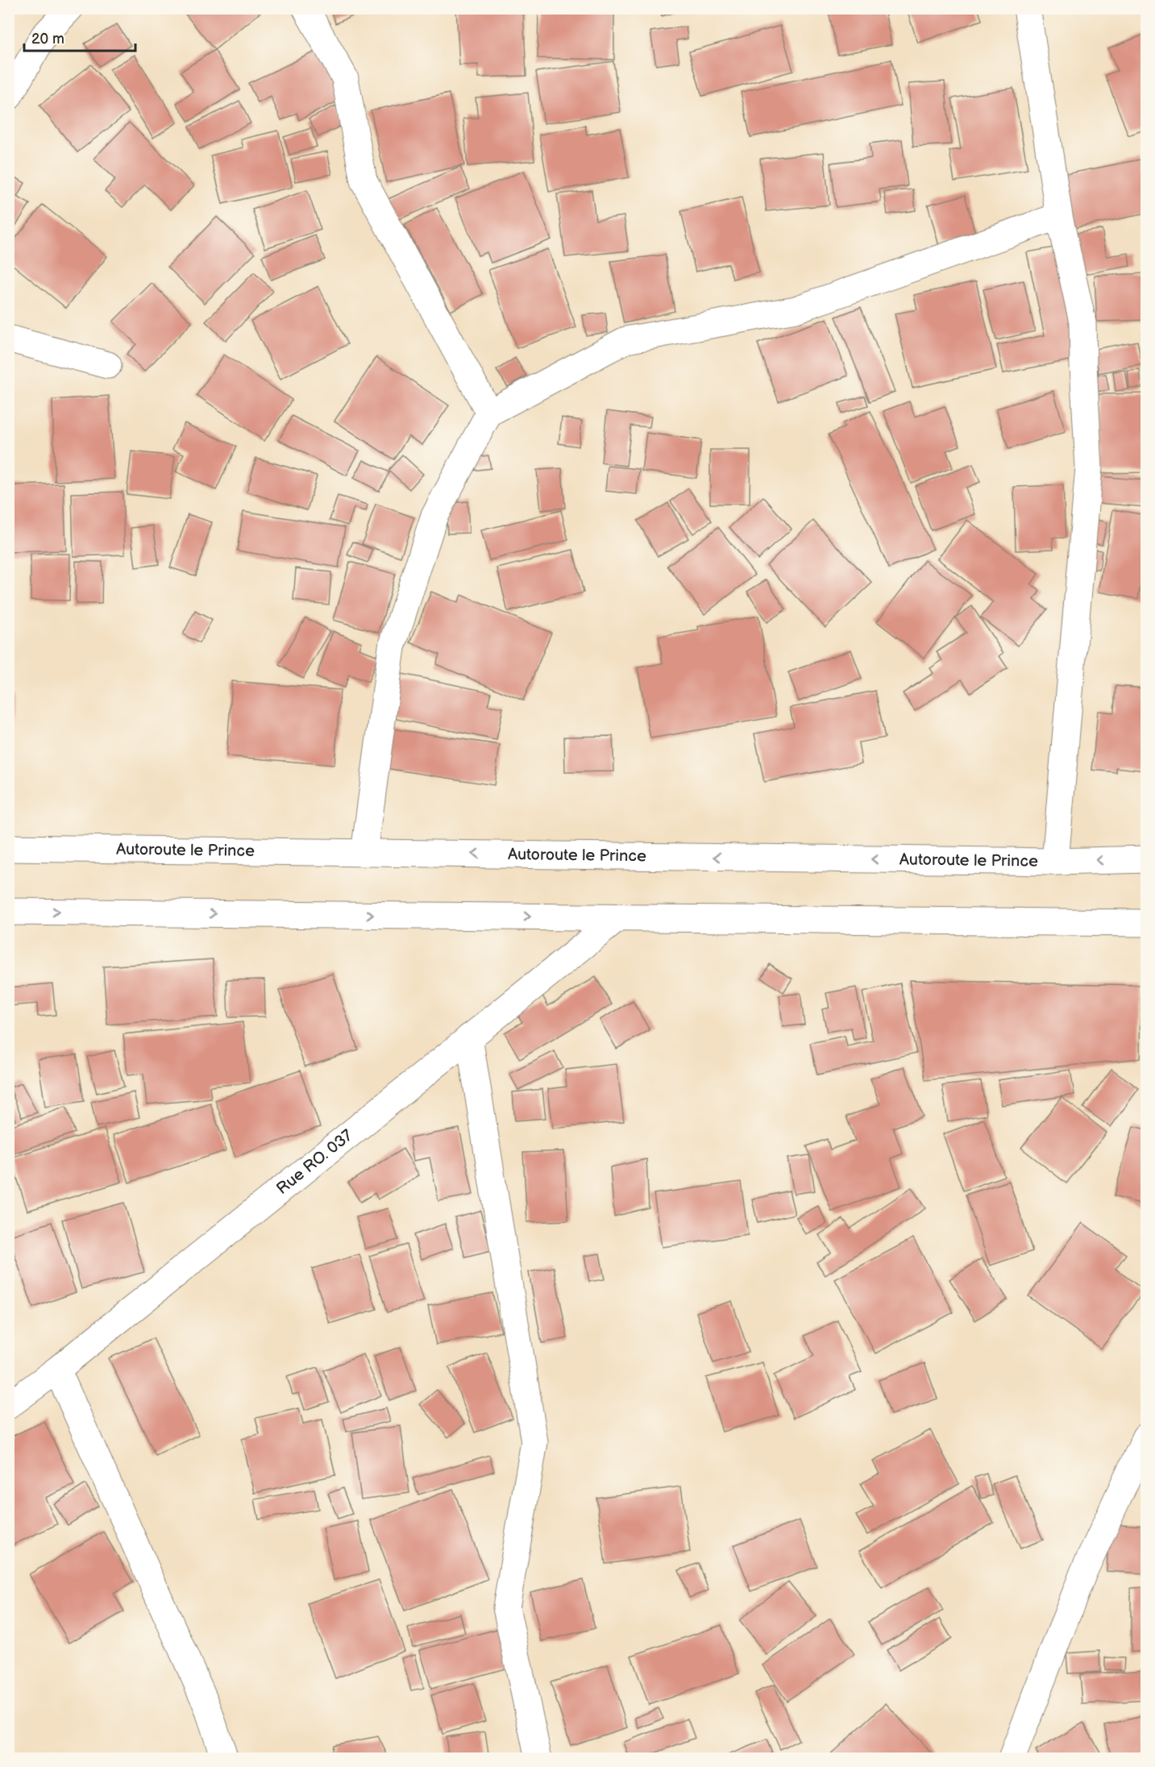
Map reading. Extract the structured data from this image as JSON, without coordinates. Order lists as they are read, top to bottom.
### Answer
{
  "streets": {
    "street": ["Autoroute le Prince", "Rue RO. 037"]
  },
  "scale_bar": "20 m"
}
